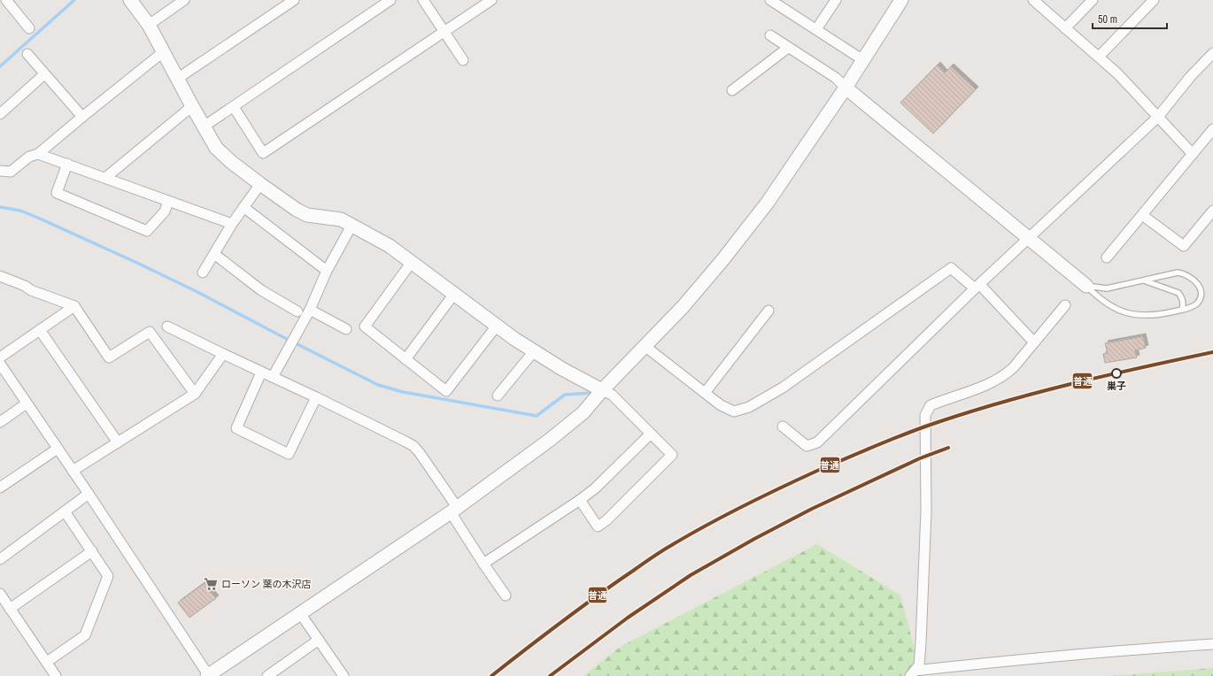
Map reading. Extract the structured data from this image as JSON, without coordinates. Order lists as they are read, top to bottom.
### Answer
{
  "places": {
    "other": ["巣子"],
    "supermarket": ["ローソン 葉の木沢店"]
  },
  "lines": ["transit line 普通"],
  "scale_bar": "50 m"
}
